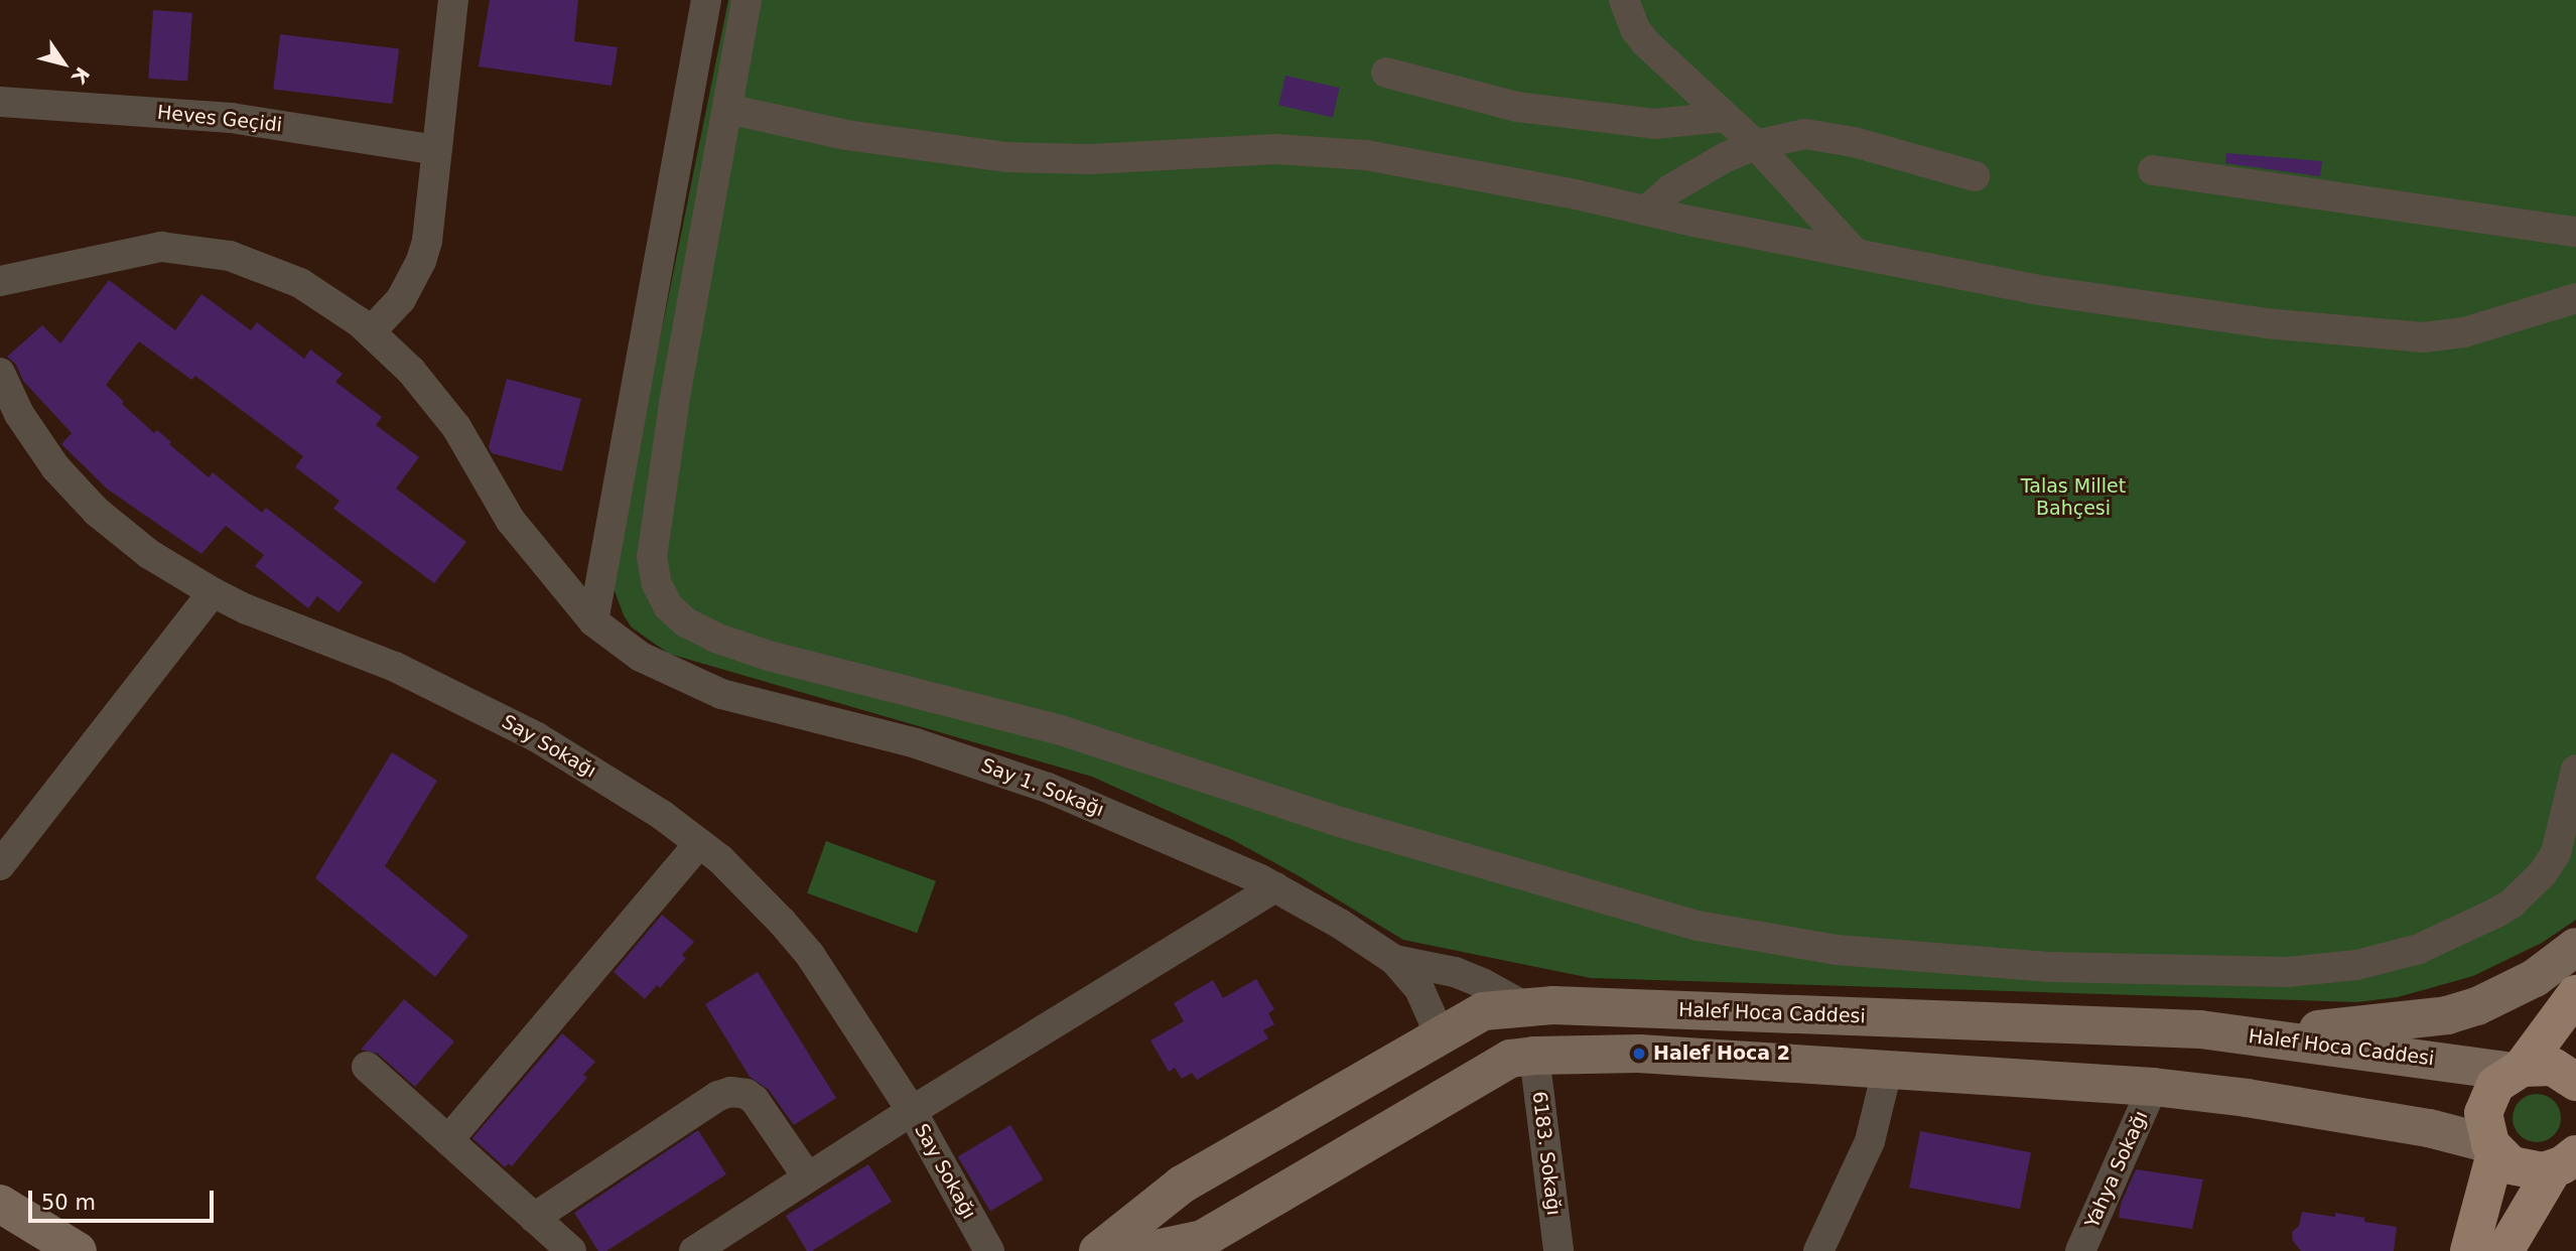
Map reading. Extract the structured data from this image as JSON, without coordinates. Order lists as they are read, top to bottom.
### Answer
{
  "streets": {
    "main road": ["Halef Hoca Caddesi"],
    "street": [
      "Heves Geçidi",
      "Say Sokağı",
      "Say 1. Sokağı",
      "6183. Sokağı",
      "Yahya Sokağı"
    ]
  },
  "crossings": [
    ["Say 1. Sokağı", "Halef Hoca Caddesi"]
  ],
  "parks": ["Talas Millet Bahçesi"],
  "places": ["Halef Hoca 2"],
  "scale_bar": "50 m",
  "north": "bottom right"
}
